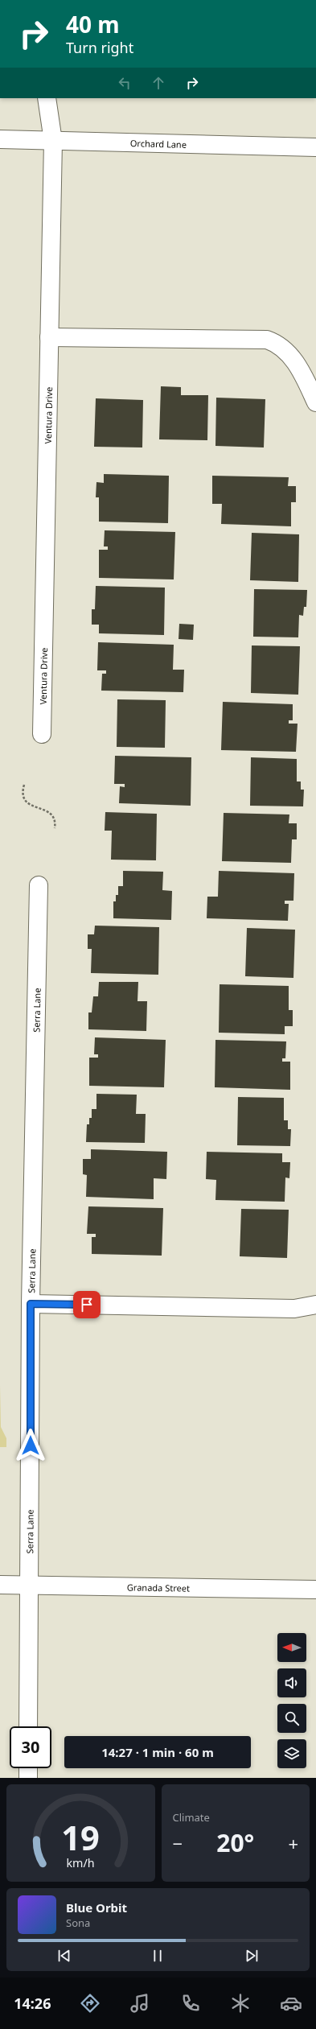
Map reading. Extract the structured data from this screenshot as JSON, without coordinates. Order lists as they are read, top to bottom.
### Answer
{
  "streets": {
    "street": [
      "Orchard Lane",
      "Ventura Drive",
      "Serra Lane",
      "Granada Street"
    ]
  },
  "crossings": [
    ["Orchard Lane", "Ventura Drive"],
    ["Serra Lane", "Granada Street"]
  ],
  "north": "left",
  "page": {
    "turn": ["40 m", "Turn right"],
    "limit": "30",
    "trip": "14:27 · 1 min · 60 m",
    "tile": "Climate",
    "heat": ["−", "20°", "+"],
    "song": ["Blue Orbit", "Sona"],
    "tabs": "14:26",
    "gauge": ["19", "km/h"]
  }
}
